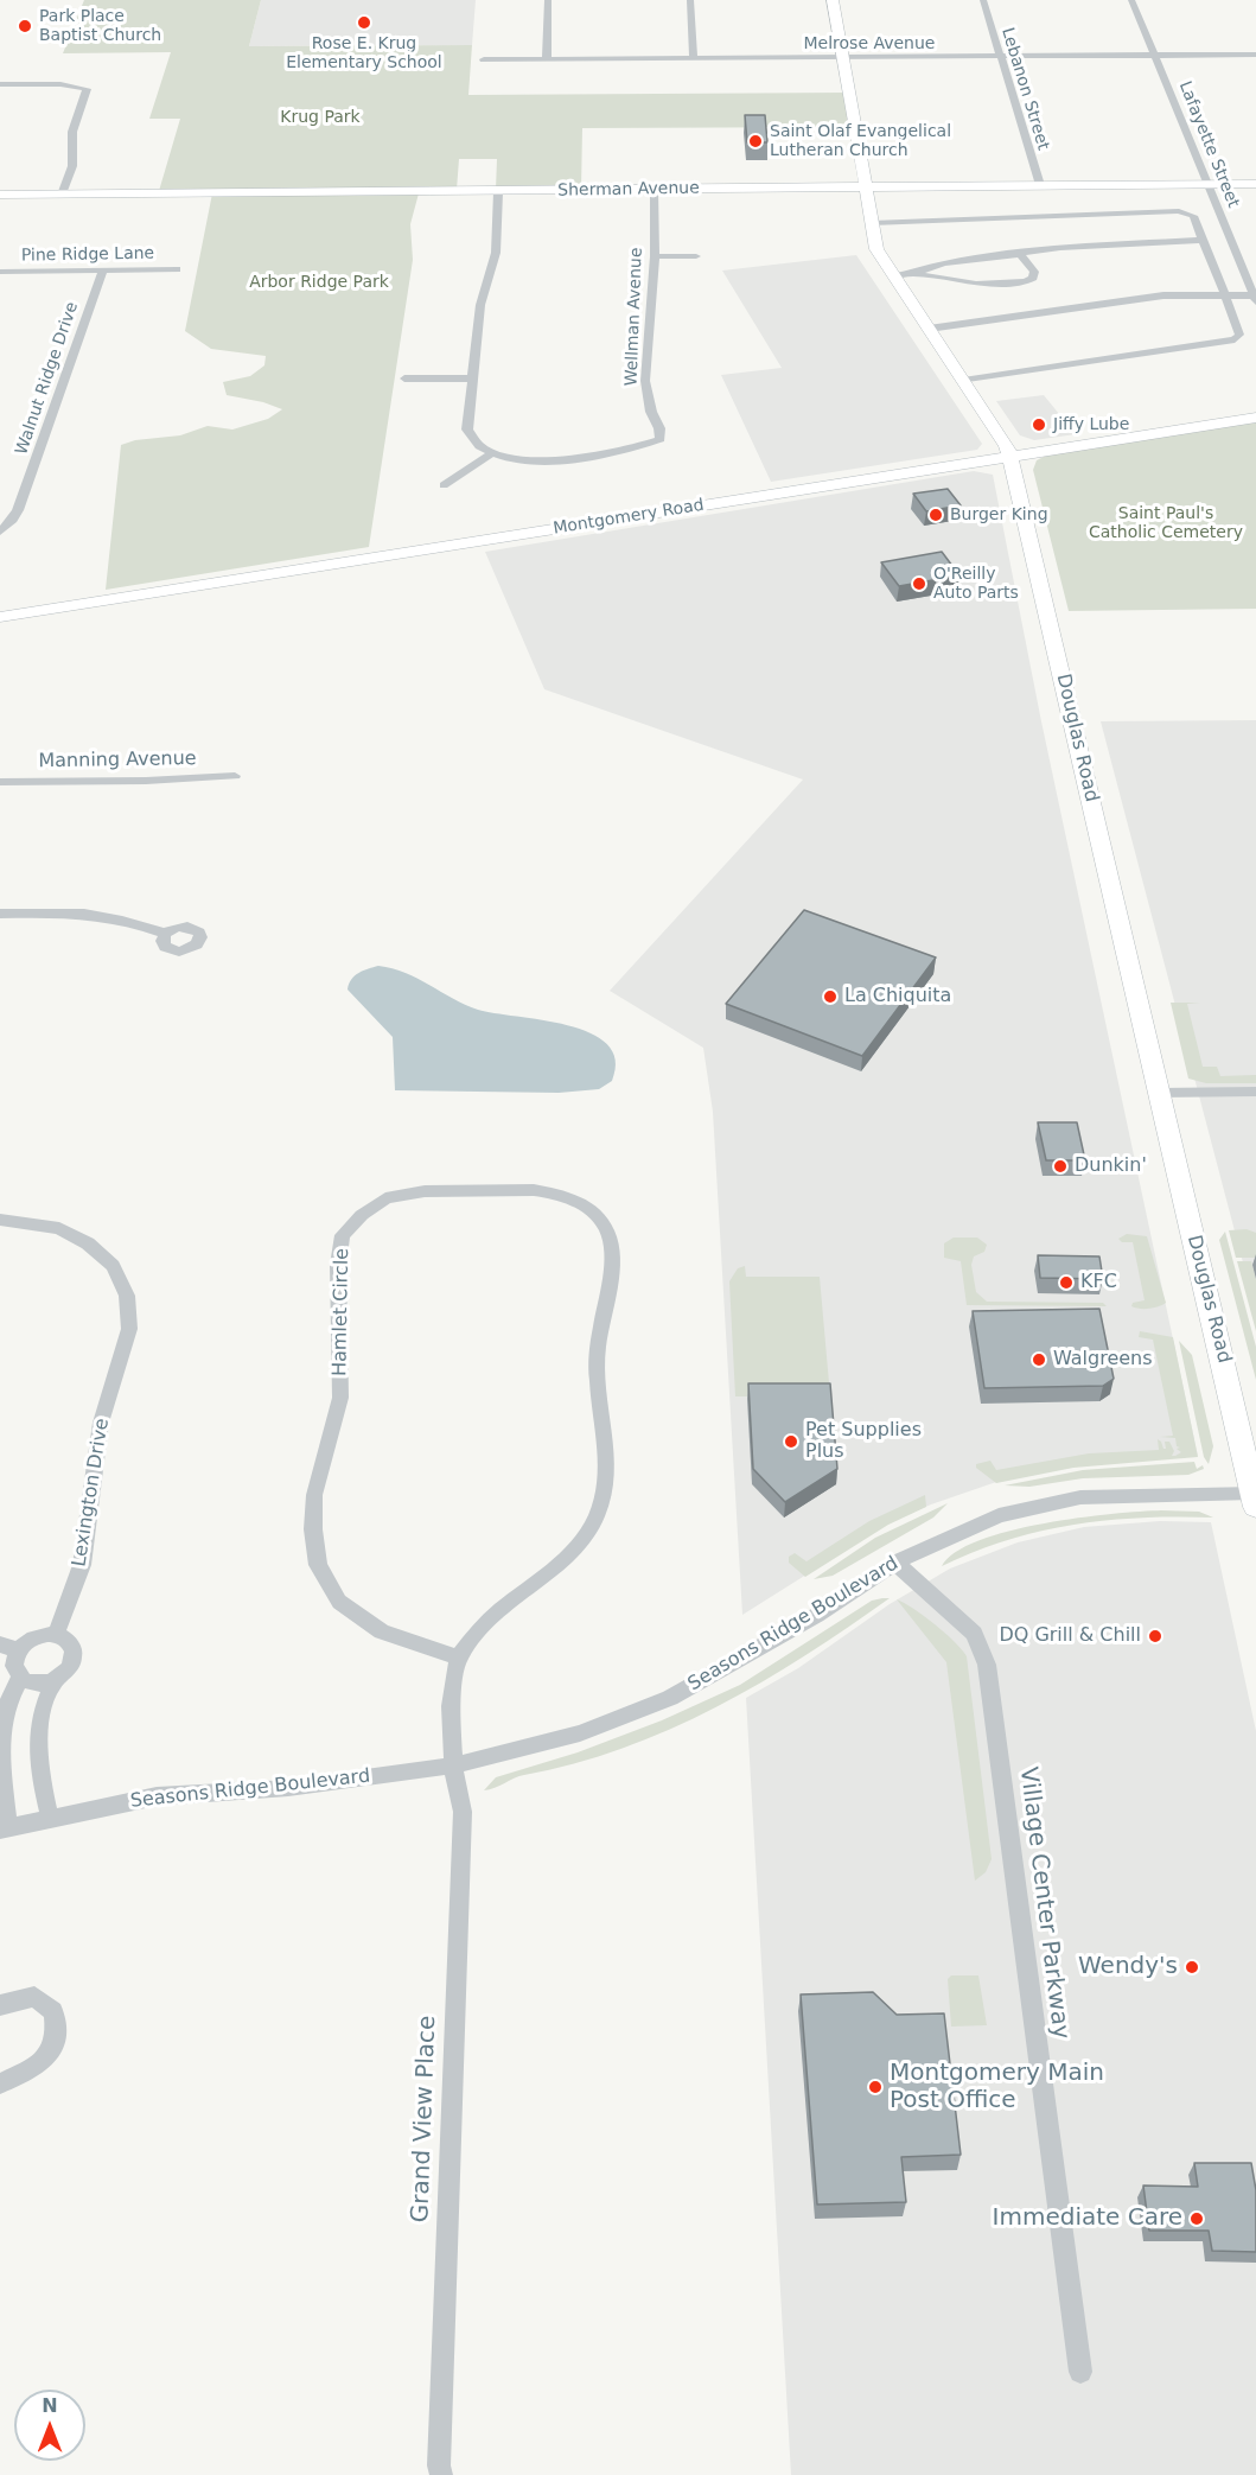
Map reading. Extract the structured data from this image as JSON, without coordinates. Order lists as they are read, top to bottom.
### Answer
{
  "streets": {
    "street": [
      "Melrose Avenue",
      "Lebanon Street",
      "Lafayette Street",
      "Sherman Avenue",
      "Pine Ridge Lane",
      "Wellman Avenue",
      "Walnut Ridge Drive",
      "Montgomery Road",
      "Douglas Road",
      "Manning Avenue",
      "Hamlet Circle",
      "Lexington Drive",
      "Seasons Ridge Boulevard",
      "Village Center Parkway",
      "Grand View Place"
    ]
  },
  "crossings": [
    ["Melrose Avenue", "Lebanon Street"],
    ["Melrose Avenue", "Lafayette Street"],
    ["Melrose Avenue", "Douglas Road"],
    ["Lebanon Street", "Sherman Avenue"],
    ["Lafayette Street", "Sherman Avenue"],
    ["Sherman Avenue", "Wellman Avenue"],
    ["Sherman Avenue", "Douglas Road"],
    ["Pine Ridge Lane", "Walnut Ridge Drive"],
    ["Montgomery Road", "Douglas Road"],
    ["Douglas Road", "Seasons Ridge Boulevard"],
    ["Hamlet Circle", "Seasons Ridge Boulevard"],
    ["Hamlet Circle", "Grand View Place"],
    ["Seasons Ridge Boulevard", "Village Center Parkway"],
    ["Seasons Ridge Boulevard", "Grand View Place"]
  ],
  "parks": ["Krug Park", "Arbor Ridge Park", "Saint Paul's Catholic Cemetery"],
  "places": [
    "Rose E. Krug Elementary School",
    "Park Place Baptist Church",
    "Saint Olaf Evangelical Lutheran Church",
    "Jiffy Lube",
    "Burger King",
    "O'Reilly Auto Parts",
    "La Chiquita",
    "Dunkin'",
    "KFC",
    "Walgreens",
    "Pet Supplies Plus",
    "DQ Grill & Chill",
    "Wendy's",
    "Montgomery Main Post Office",
    "Immediate Care"
  ],
  "north": "top"
}
